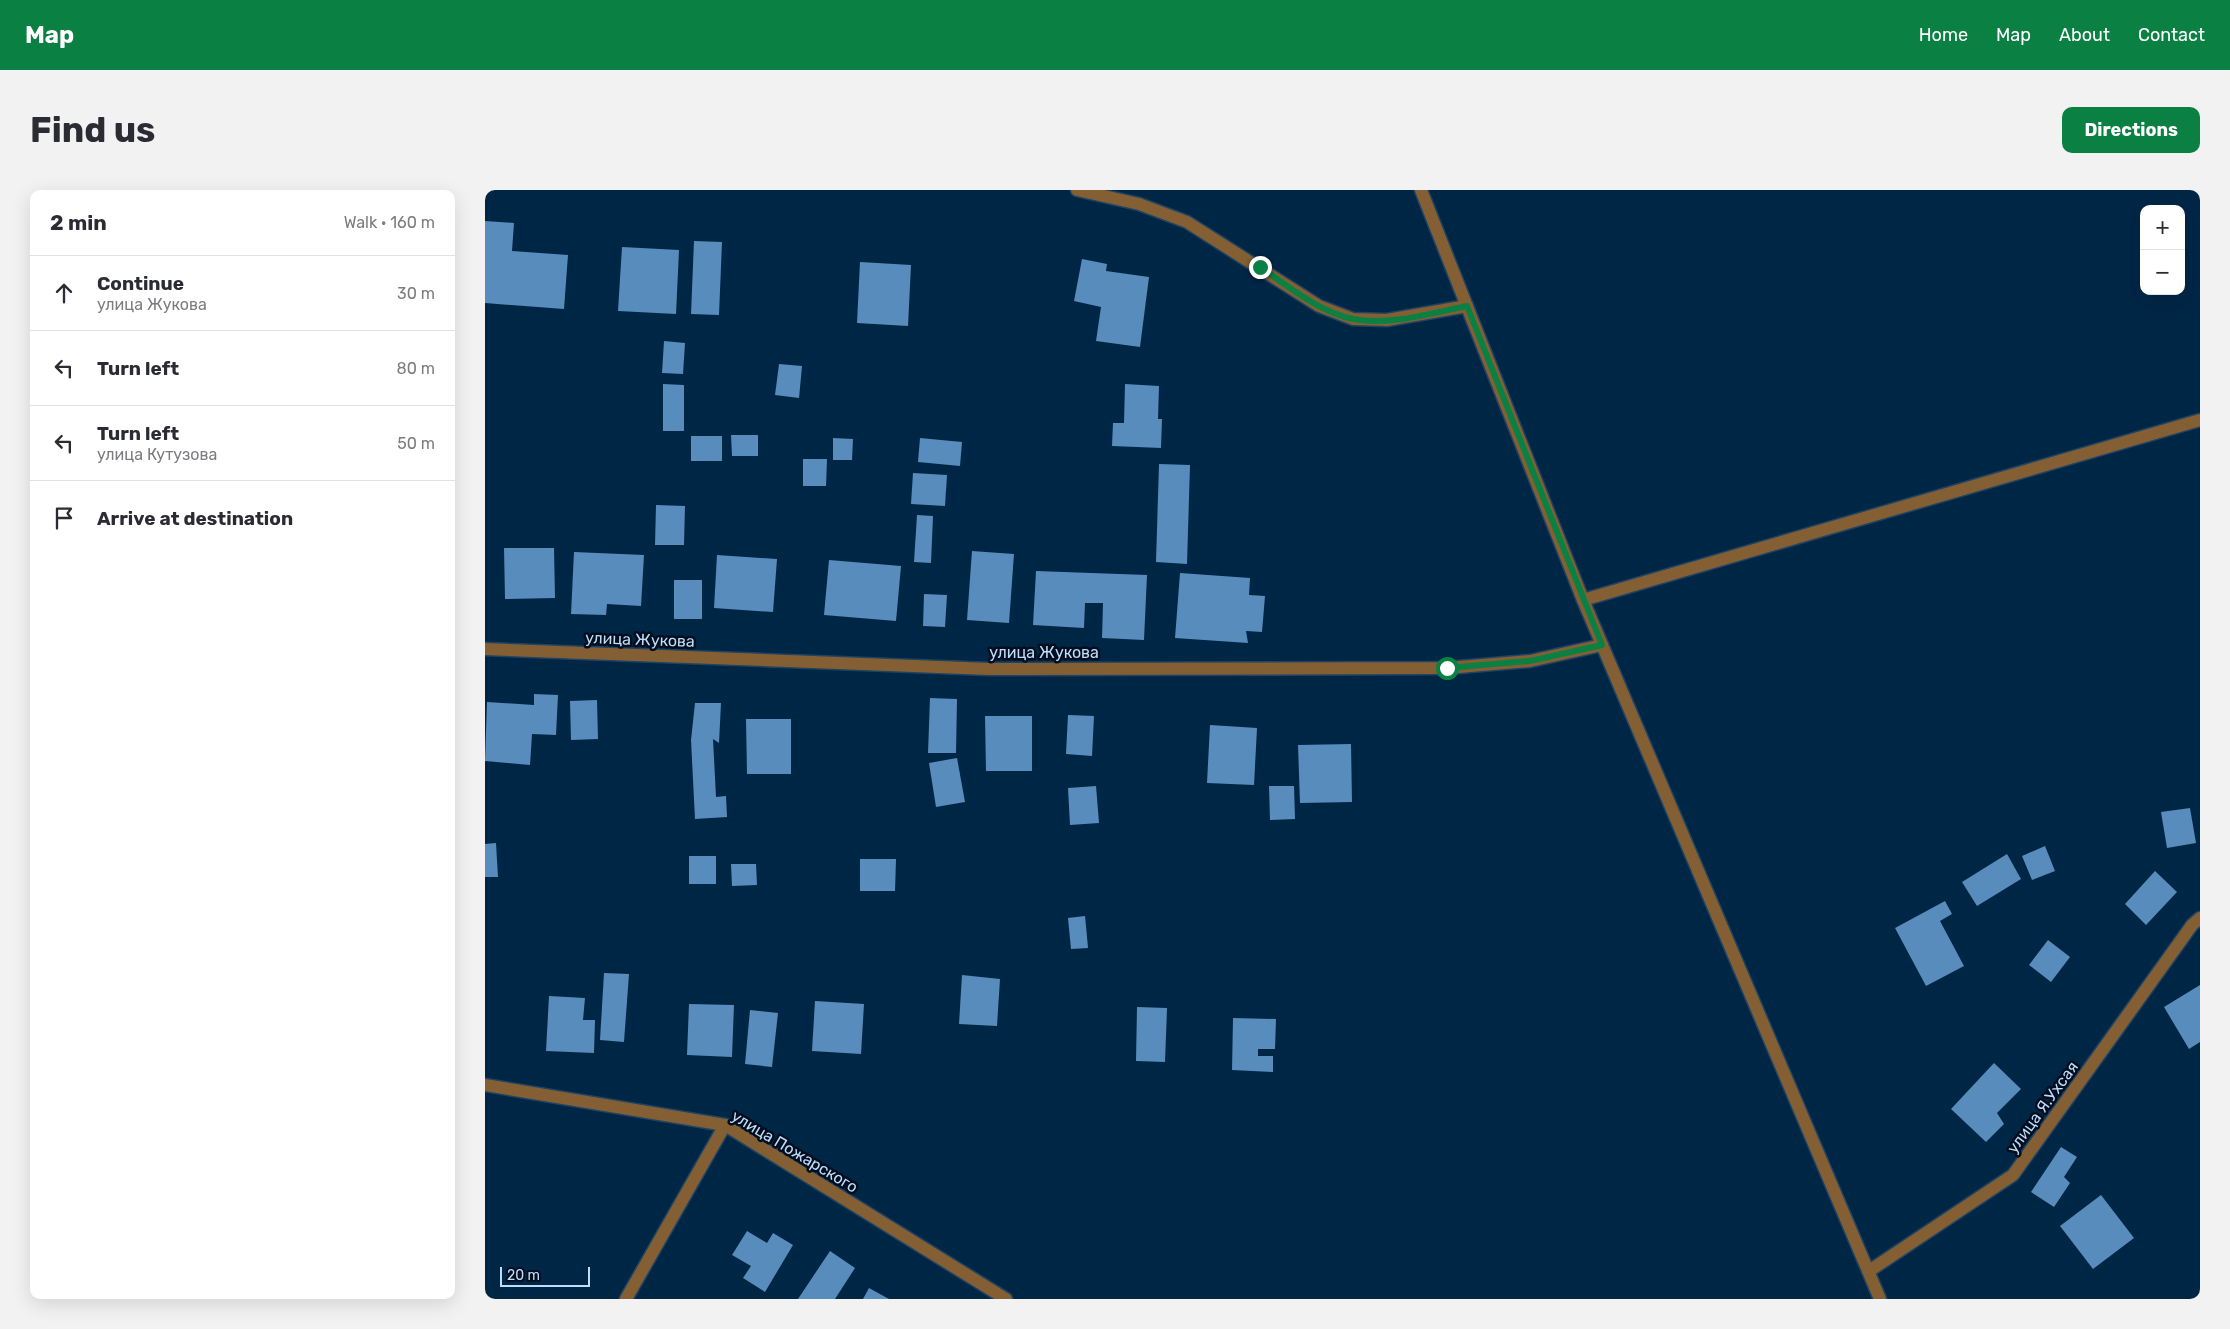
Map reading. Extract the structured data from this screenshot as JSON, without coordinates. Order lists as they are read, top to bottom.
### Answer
{
  "streets": {
    "street": ["улица Жукова", "улица Я.Ухсая", "улица Пожарского"]
  },
  "scale_bar": "20 m",
  "page": {
    "header": "Map",
    "nav": [
      "Home",
      "Map",
      "About",
      "Contact"
    ],
    "buttons": "Directions",
    "title": "Find us",
    "heading": ["2 min", "Walk · 160 m"],
    "map_buttons": ["+", "−"],
    "list": [
      ["Continue", "улица Жукова", "30 m"],
      ["Turn left", "80 m"],
      ["Turn left", "улица Кутузова", "50 m"],
      "Arrive at destination"
    ],
    "scale": "20 m"
  }
}
